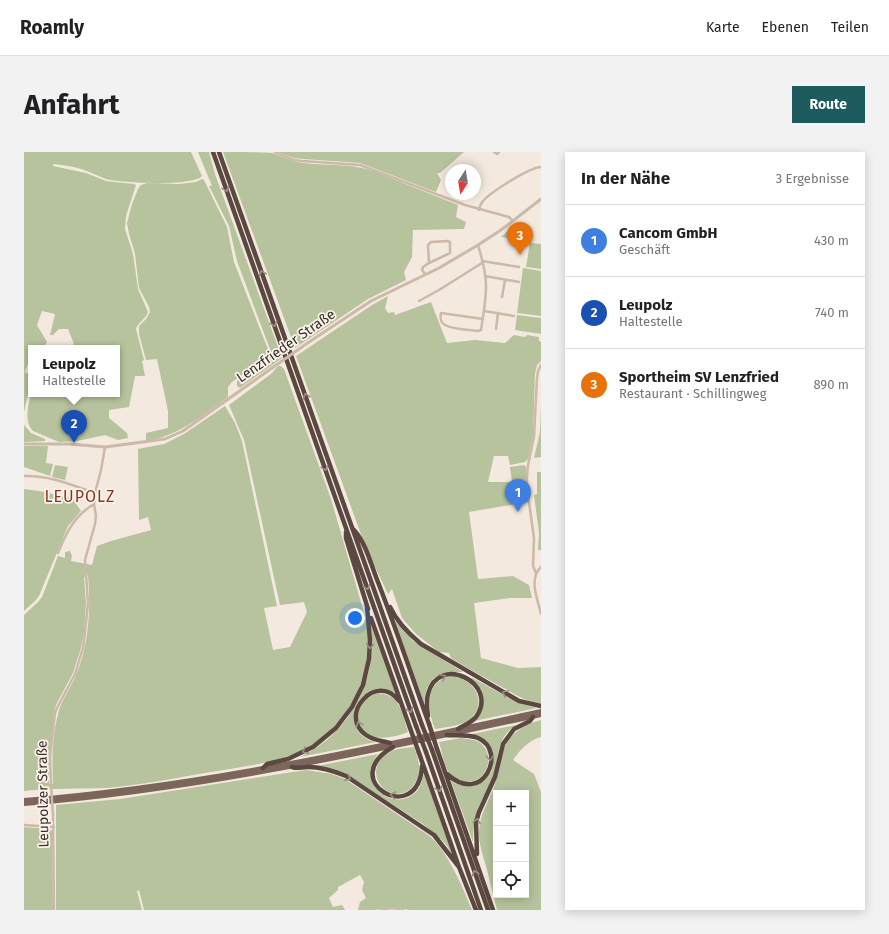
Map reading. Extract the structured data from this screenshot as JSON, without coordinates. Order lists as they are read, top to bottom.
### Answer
{
  "streets": {
    "street": ["Lenzfrieder Straße", "Leupolzer Straße"]
  },
  "crossings": [
    ["Lenzfrieder Straße", "Leupolzer Straße"]
  ],
  "districts": ["LEUPOLZ"],
  "north": "bottom",
  "page": {
    "header": "Roamly",
    "nav": ["Karte", "Ebenen", "Teilen"],
    "buttons": "Route",
    "title": "Anfahrt",
    "heading": ["In der Nähe", "3 Ergebnisse"],
    "list": [
      {
        "mark": "1",
        "name": "Cancom GmbH",
        "note": "Geschäft",
        "value": "430 m"
      },
      {
        "mark": "2",
        "name": "Leupolz",
        "note": "Haltestelle",
        "value": "740 m"
      },
      {
        "mark": "3",
        "name": "Sportheim SV Lenzfried",
        "note": "Restaurant · Schillingweg",
        "value": "890 m"
      }
    ],
    "pins": ["3", "2", "1"],
    "popup": ["Leupolz", "Haltestelle"],
    "map_buttons": ["+", "−"]
  }
}
